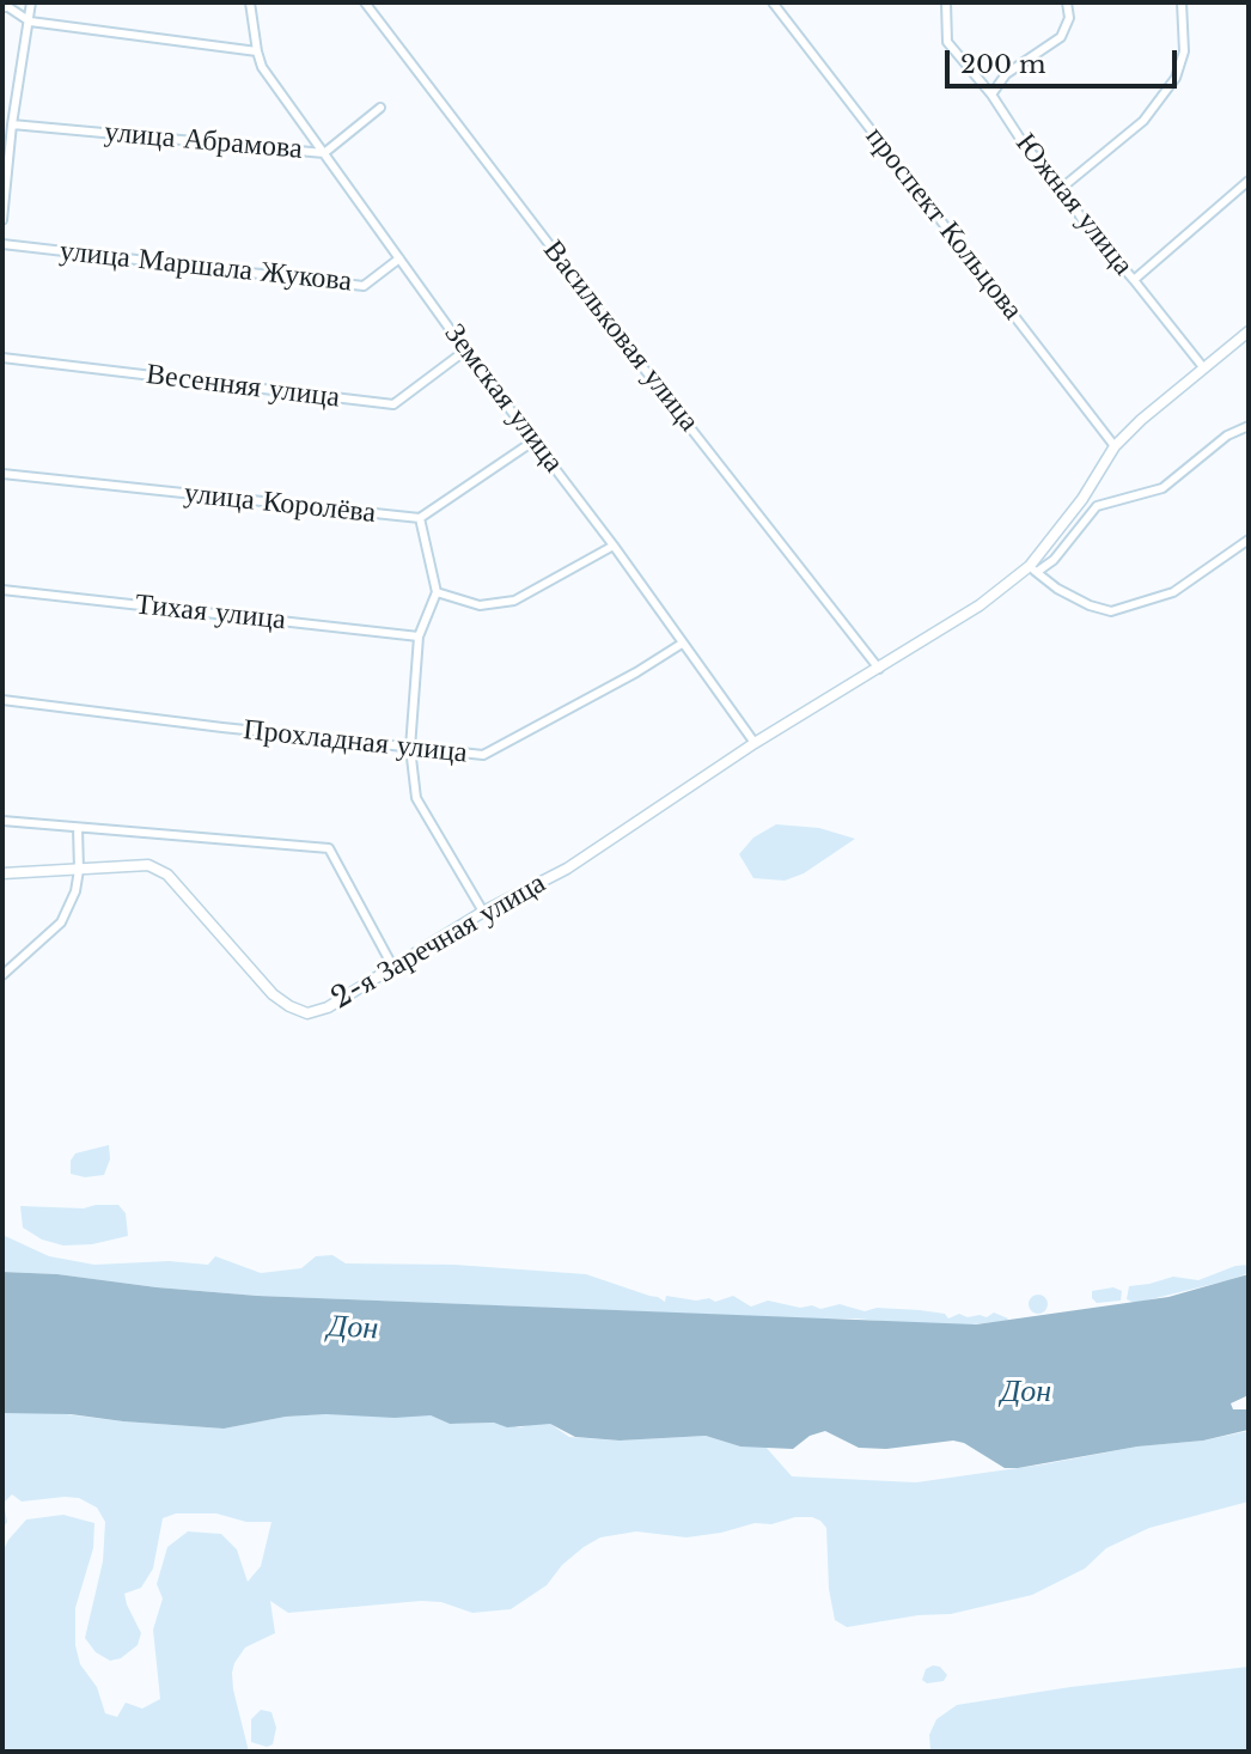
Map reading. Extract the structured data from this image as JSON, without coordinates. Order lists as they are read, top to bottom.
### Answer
{
  "streets": {
    "street": [
      "улица Абрамова",
      "Южная улица",
      "проспект Кольцова",
      "улица Маршала Жукова",
      "Васильковая улица",
      "Весенняя улица",
      "Земская улица",
      "улица Королёва",
      "Тихая улица",
      "Прохладная улица",
      "2-я Заречная улица"
    ]
  },
  "crossings": [
    ["улица Абрамова", "Земская улица"],
    ["Южная улица", "2-я Заречная улица"],
    ["проспект Кольцова", "2-я Заречная улица"],
    ["улица Маршала Жукова", "Земская улица"],
    ["Васильковая улица", "2-я Заречная улица"],
    ["Весенняя улица", "Земская улица"],
    ["Земская улица", "Прохладная улица"],
    ["Земская улица", "2-я Заречная улица"]
  ],
  "water": ["Дон"],
  "scale_bar": "200 m"
}
